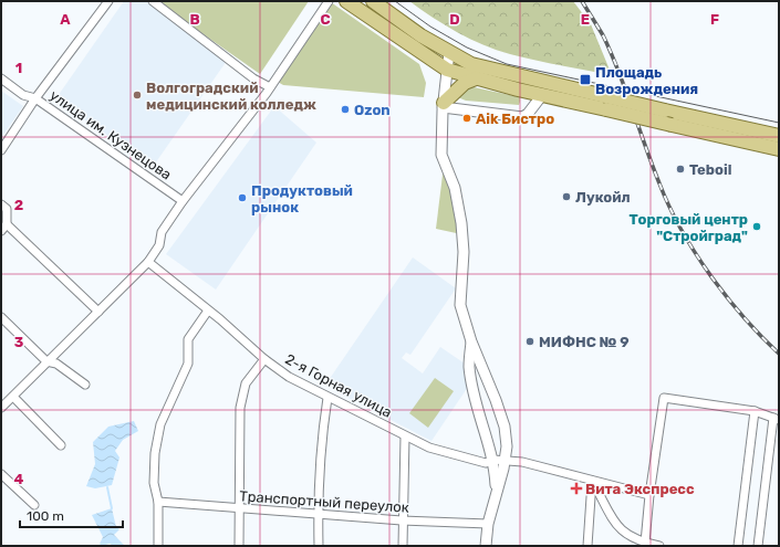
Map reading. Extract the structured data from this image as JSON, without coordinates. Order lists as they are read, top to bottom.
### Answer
{
  "streets": {
    "street": ["улица им. Кузнецова", "2-я Горная улица", "Транспортный переулок"]
  },
  "places": {
    "transit": ["Площадь Возрождения"],
    "other": [
      "Волгоградский медицинский колледж",
      "Ozon",
      "Aik Бистро",
      "Teboil",
      "Лукойл",
      "Продуктовый рынок",
      "Торговый центр \"Стройград\"",
      "МИФНС № 9"
    ],
    "health": ["Вита Экспресс"]
  },
  "scale_bar": "100 m",
  "grid": {
    "columns": [
      "A",
      "B",
      "C",
      "D",
      "E",
      "F"
    ],
    "rows": [
      "1",
      "2",
      "3",
      "4"
    ]
  }
}
